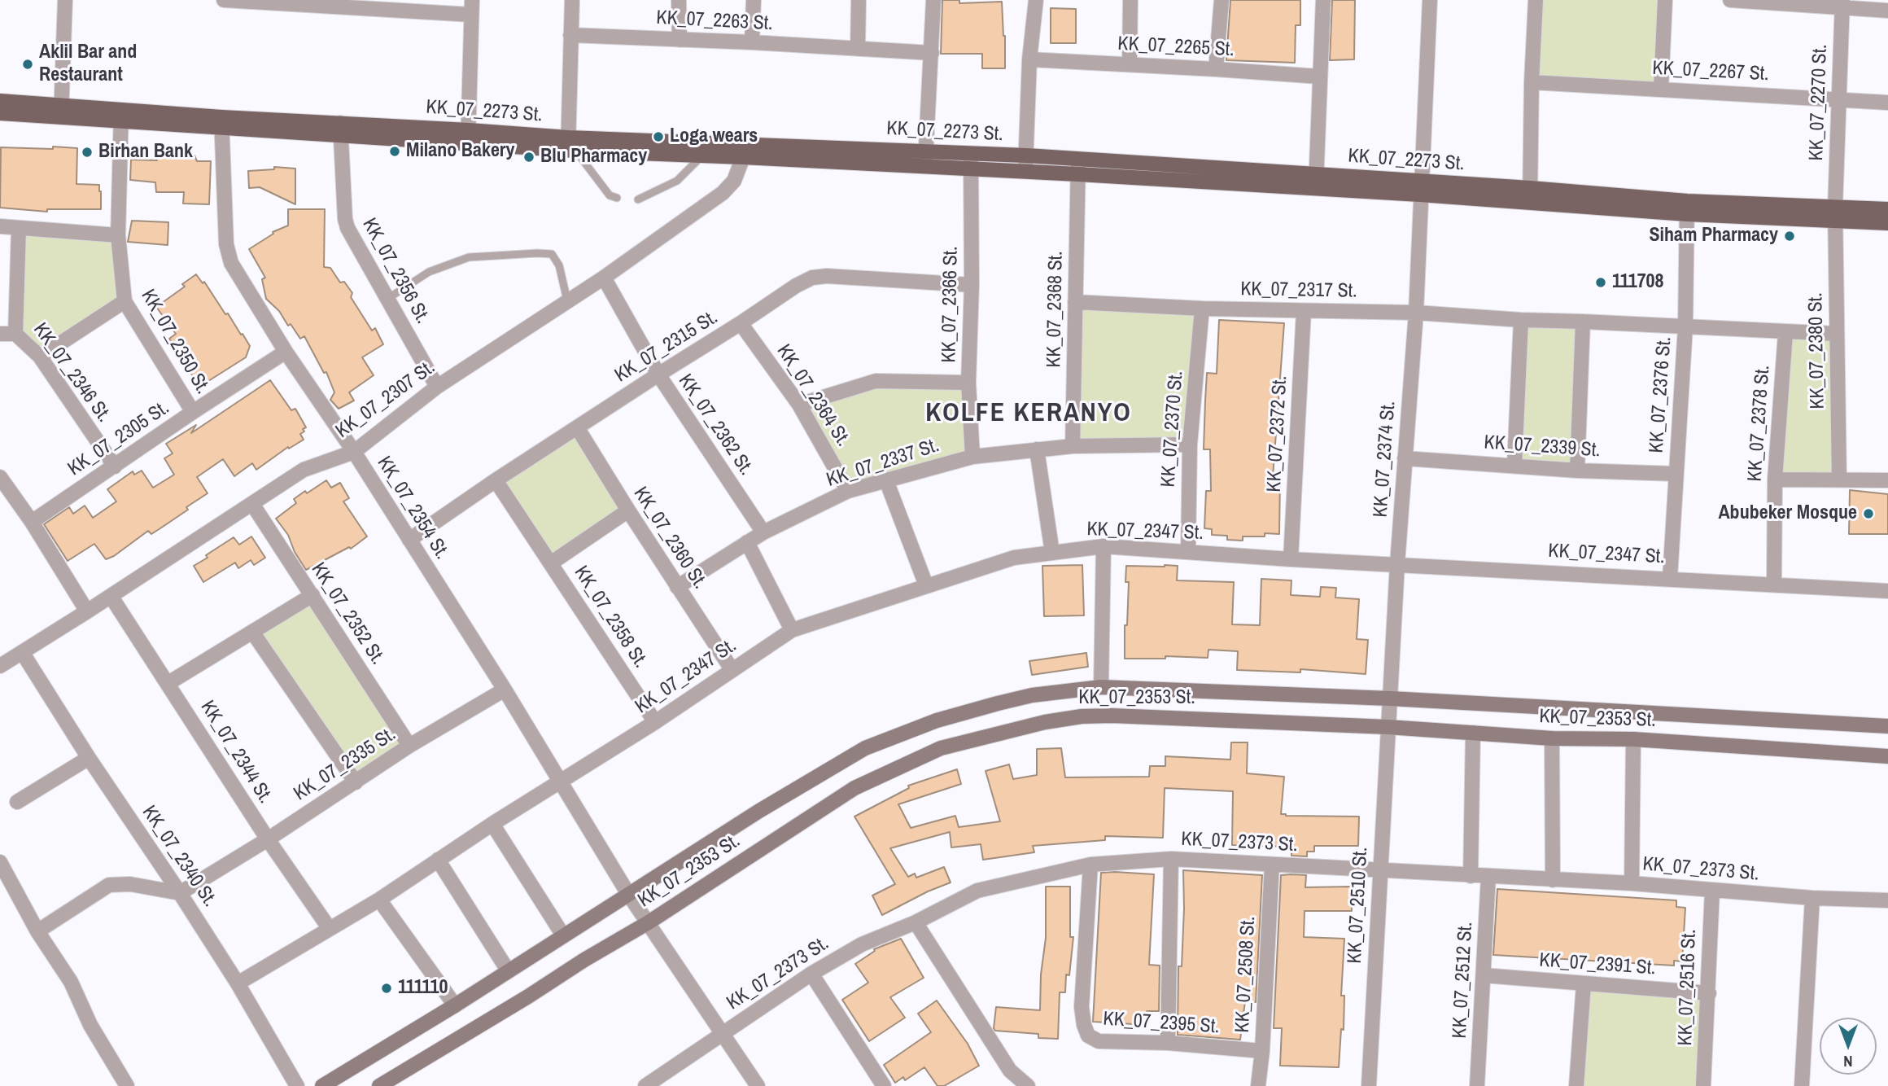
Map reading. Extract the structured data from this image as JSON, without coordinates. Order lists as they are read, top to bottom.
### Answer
{
  "streets": {
    "main road": ["KK_07_2273 St."],
    "street": [
      "KK_07_2263 St.",
      "KK_07_2265 St.",
      "KK_07_2267 St.",
      "KK_07_2270 St.",
      "KK_07_2356 St.",
      "KK_07_2317 St.",
      "KK_07_2366 St.",
      "KK_07_2368 St.",
      "KK_07_2350 St.",
      "KK_07_2315 St.",
      "KK_07_2380 St.",
      "KK_07_2346 St.",
      "KK_07_2376 St.",
      "KK_07_2364 St.",
      "KK_07_2307 St.",
      "KK_07_2378 St.",
      "KK_07_2362 St.",
      "KK_07_2370 St.",
      "KK_07_2372 St.",
      "KK_07_2305 St.",
      "KK_07_2339 St.",
      "KK_07_2374 St.",
      "KK_07_2337 St.",
      "KK_07_2354 St.",
      "KK_07_2347 St.",
      "KK_07_2360 St.",
      "KK_07_2352 St.",
      "KK_07_2358 St.",
      "KK_07_2353 St.",
      "KK_07_2344 St.",
      "KK_07_2335 St.",
      "KK_07_2373 St.",
      "KK_07_2340 St.",
      "KK_07_2510 St.",
      "KK_07_2391 St.",
      "KK_07_2508 St.",
      "KK_07_2512 St.",
      "KK_07_2516 St.",
      "KK_07_2395 St."
    ]
  },
  "crossings": [
    ["KK_07_2267 St.", "KK_07_2270 St."],
    ["KK_07_2270 St.", "KK_07_2273 St."],
    ["KK_07_2270 St.", "KK_07_2380 St."],
    ["KK_07_2273 St.", "KK_07_2356 St."],
    ["KK_07_2273 St.", "KK_07_2366 St."],
    ["KK_07_2273 St.", "KK_07_2368 St."],
    ["KK_07_2273 St.", "KK_07_2350 St."],
    ["KK_07_2273 St.", "KK_07_2380 St."],
    ["KK_07_2273 St.", "KK_07_2376 St."],
    ["KK_07_2273 St.", "KK_07_2307 St."],
    ["KK_07_2273 St.", "KK_07_2374 St."],
    ["KK_07_2273 St.", "KK_07_2354 St."],
    ["KK_07_2356 St.", "KK_07_2307 St."],
    ["KK_07_2317 St.", "KK_07_2368 St."],
    ["KK_07_2317 St.", "KK_07_2380 St."],
    ["KK_07_2317 St.", "KK_07_2376 St."],
    ["KK_07_2317 St.", "KK_07_2378 St."],
    ["KK_07_2317 St.", "KK_07_2370 St."],
    ["KK_07_2317 St.", "KK_07_2372 St."],
    ["KK_07_2317 St.", "KK_07_2374 St."],
    ["KK_07_2366 St.", "KK_07_2315 St."],
    ["KK_07_2366 St.", "KK_07_2337 St."],
    ["KK_07_2368 St.", "KK_07_2337 St."],
    ["KK_07_2350 St.", "KK_07_2305 St."],
    ["KK_07_2315 St.", "KK_07_2364 St."],
    ["KK_07_2315 St.", "KK_07_2362 St."],
    ["KK_07_2315 St.", "KK_07_2354 St."],
    ["KK_07_2315 St.", "KK_07_2360 St."],
    ["KK_07_2315 St.", "KK_07_2358 St."],
    ["KK_07_2346 St.", "KK_07_2305 St."],
    ["KK_07_2376 St.", "KK_07_2339 St."],
    ["KK_07_2376 St.", "KK_07_2347 St."],
    ["KK_07_2364 St.", "KK_07_2337 St."],
    ["KK_07_2307 St.", "KK_07_2362 St."],
    ["KK_07_2307 St.", "KK_07_2354 St."],
    ["KK_07_2307 St.", "KK_07_2352 St."],
    ["KK_07_2307 St.", "KK_07_2344 St."],
    ["KK_07_2307 St.", "KK_07_2340 St."],
    ["KK_07_2378 St.", "KK_07_2347 St."],
    ["KK_07_2362 St.", "KK_07_2337 St."],
    ["KK_07_2370 St.", "KK_07_2337 St."],
    ["KK_07_2370 St.", "KK_07_2347 St."],
    ["KK_07_2372 St.", "KK_07_2347 St."],
    ["KK_07_2305 St.", "KK_07_2354 St."],
    ["KK_07_2339 St.", "KK_07_2374 St."],
    ["KK_07_2374 St.", "KK_07_2347 St."],
    ["KK_07_2374 St.", "KK_07_2353 St."],
    ["KK_07_2374 St.", "KK_07_2510 St."],
    ["KK_07_2337 St.", "KK_07_2360 St."],
    ["KK_07_2354 St.", "KK_07_2347 St."],
    ["KK_07_2354 St.", "KK_07_2353 St."],
    ["KK_07_2354 St.", "KK_07_2335 St."],
    ["KK_07_2354 St.", "KK_07_2373 St."],
    ["KK_07_2347 St.", "KK_07_2360 St."],
    ["KK_07_2347 St.", "KK_07_2358 St."],
    ["KK_07_2347 St.", "KK_07_2353 St."],
    ["KK_07_2347 St.", "KK_07_2344 St."],
    ["KK_07_2347 St.", "KK_07_2340 St."],
    ["KK_07_2360 St.", "KK_07_2358 St."],
    ["KK_07_2352 St.", "KK_07_2335 St."],
    ["KK_07_2353 St.", "KK_07_2510 St."],
    ["KK_07_2344 St.", "KK_07_2335 St."],
    ["KK_07_2335 St.", "KK_07_2340 St."],
    ["KK_07_2373 St.", "KK_07_2510 St."],
    ["KK_07_2373 St.", "KK_07_2508 St."],
    ["KK_07_2373 St.", "KK_07_2512 St."],
    ["KK_07_2373 St.", "KK_07_2516 St."],
    ["KK_07_2373 St.", "KK_07_2395 St."],
    ["KK_07_2391 St.", "KK_07_2512 St."],
    ["KK_07_2391 St.", "KK_07_2516 St."],
    ["KK_07_2508 St.", "KK_07_2395 St."]
  ],
  "districts": ["KOLFE KERANYO"],
  "places": [
    "Aklil Bar and Restaurant",
    "Loga wears",
    "Milano Bakery",
    "Birhan Bank",
    "Blu Pharmacy",
    "Siham Pharmacy",
    "111708",
    "Abubeker Mosque",
    "111110"
  ],
  "north": "bottom"
}
